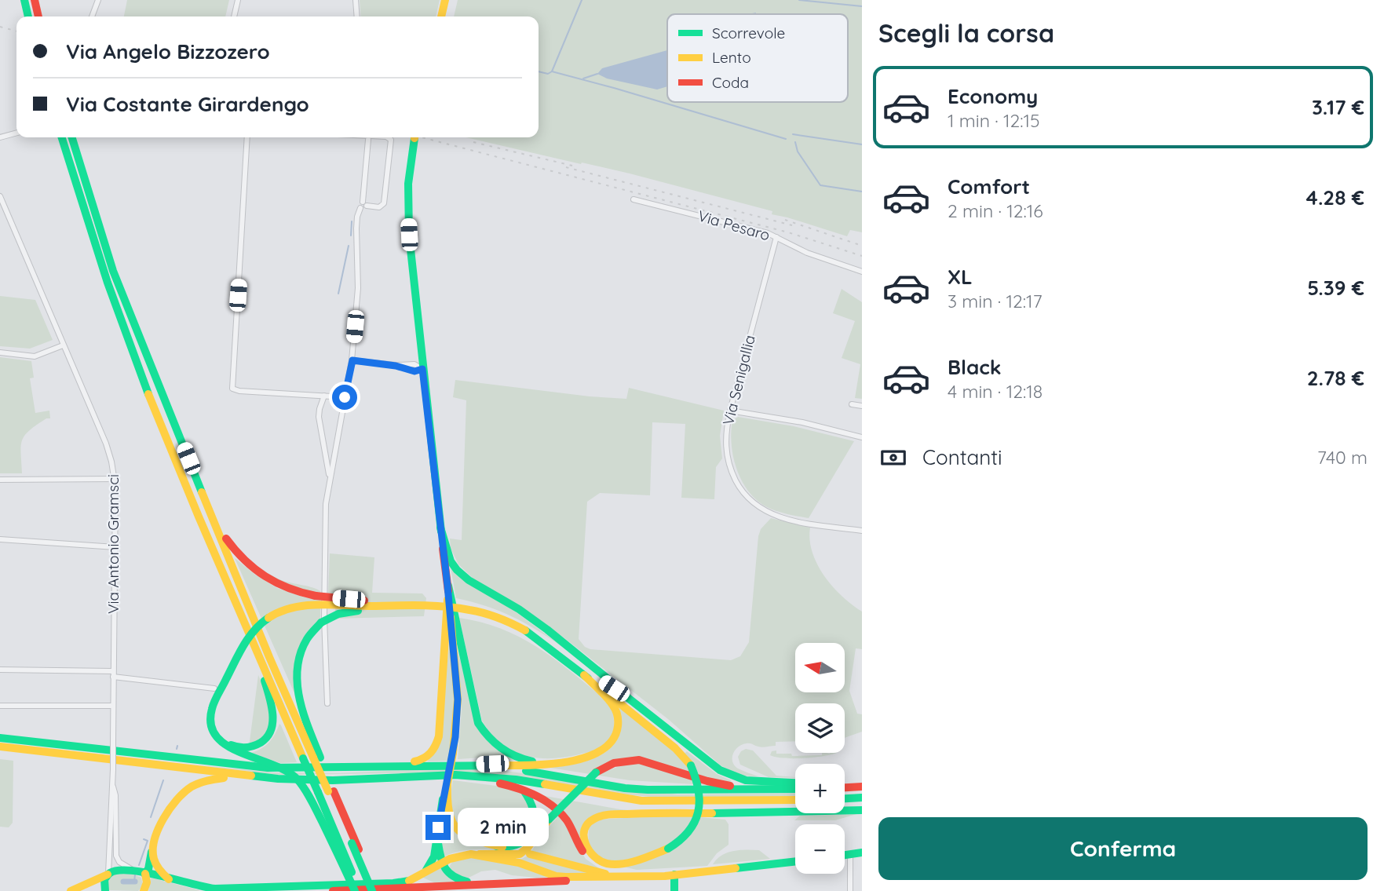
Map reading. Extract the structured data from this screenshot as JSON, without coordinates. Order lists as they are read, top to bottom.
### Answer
{
  "streets": {
    "street": ["Via Pesaro", "Via Senigallia", "Via Antonio Gramsci"]
  },
  "crossings": [
    ["Via Pesaro", "Via Senigallia"]
  ],
  "legend": ["Scorrevole", "Lento", "Coda"],
  "north": "left",
  "page": {
    "heading": "Scegli la corsa",
    "banner": ["Via Angelo Bizzozero", "Via Costante Girardengo"],
    "list": [
      {
        "name": "Economy",
        "note": "1 min · 12:15",
        "value": "3.17 €"
      },
      {
        "name": "Comfort",
        "note": "2 min · 12:16",
        "value": "4.28 €"
      },
      {
        "name": "XL",
        "note": "3 min · 12:17",
        "value": "5.39 €"
      },
      {
        "name": "Black",
        "note": "4 min · 12:18",
        "value": "2.78 €"
      }
    ],
    "pay": ["Contanti", "740 m"],
    "map_buttons": ["+", "−"],
    "buttons": "Conferma",
    "bubble": "2 min"
  }
}
